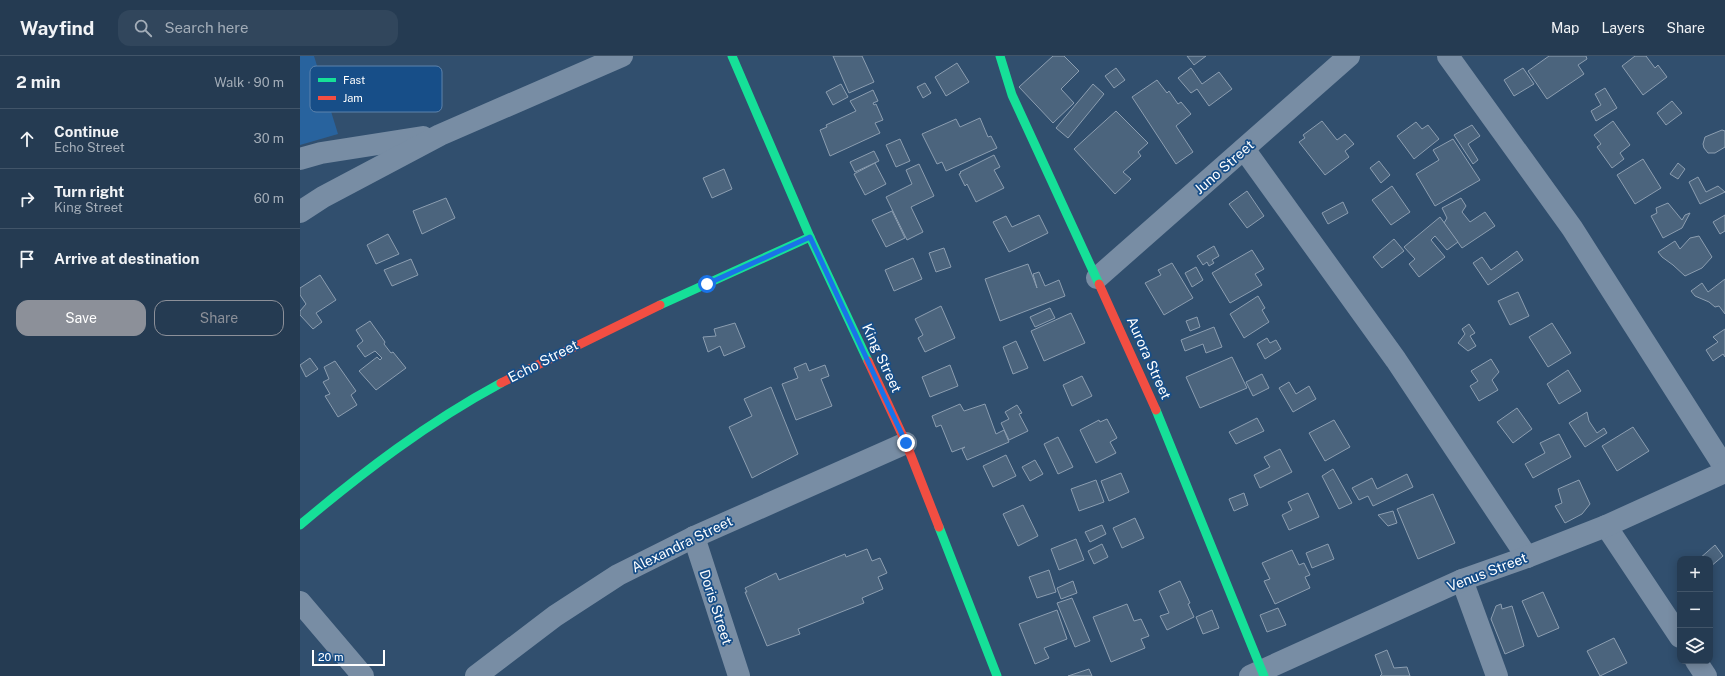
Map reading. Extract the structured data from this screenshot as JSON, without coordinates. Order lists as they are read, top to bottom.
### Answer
{
  "streets": {
    "street": [
      "Juno Street",
      "King Street",
      "Aurora Street",
      "Echo Street",
      "Alexandra Street",
      "Venus Street",
      "Doris Street"
    ]
  },
  "crossings": [
    ["Juno Street", "Aurora Street"],
    ["King Street", "Echo Street"],
    ["King Street", "Alexandra Street"],
    ["Aurora Street", "Venus Street"],
    ["Alexandra Street", "Doris Street"]
  ],
  "legend": ["Fast", "Jam"],
  "scale_bar": "20 m",
  "page": {
    "header": "Wayfind",
    "search": "Search here",
    "nav": ["Map", "Layers", "Share"],
    "heading": ["2 min", "Walk · 90 m"],
    "list": [
      ["Continue", "Echo Street", "30 m"],
      ["Turn right", "King Street", "60 m"],
      "Arrive at destination"
    ],
    "buttons": ["Save", "Share"],
    "map_buttons": ["+", "−"],
    "scale": "20 m"
  }
}
